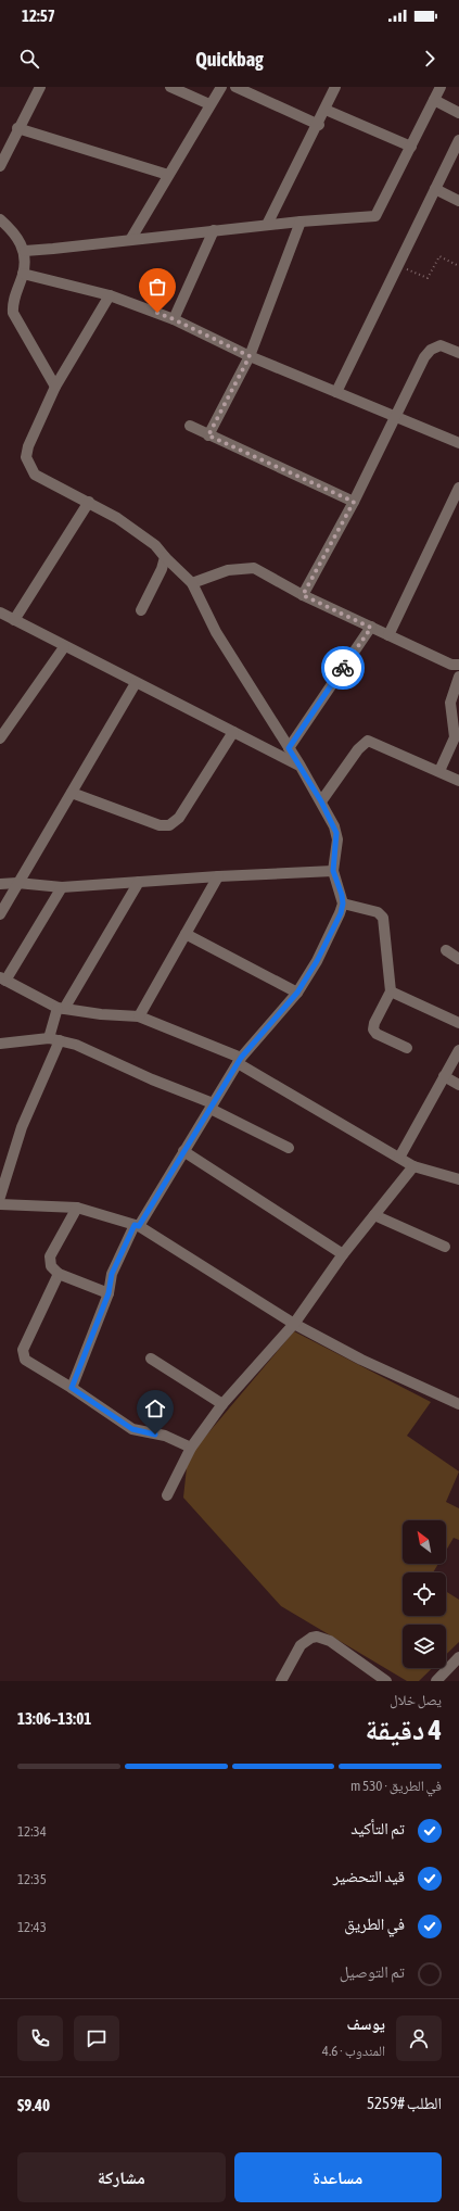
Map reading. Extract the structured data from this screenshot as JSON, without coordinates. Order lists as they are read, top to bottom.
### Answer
{
  "north": "top left",
  "page": {
    "status": "12:57",
    "header": "Quickbag",
    "heading": ["4 دقيقة", "يصل خلال", "13:01–13:06"],
    "panel": [
      "يوسف",
      "المندوب · 4.6",
      "الطلب #5259",
      "$9.40"
    ],
    "bar": "في الطريق · 530 m",
    "list": [
      ["تم التأكيد", "12:34"],
      ["قيد التحضير", "12:35"],
      ["في الطريق", "12:43"],
      "تم التوصيل"
    ],
    "buttons": ["مساعدة", "مشاركة"]
  }
}
